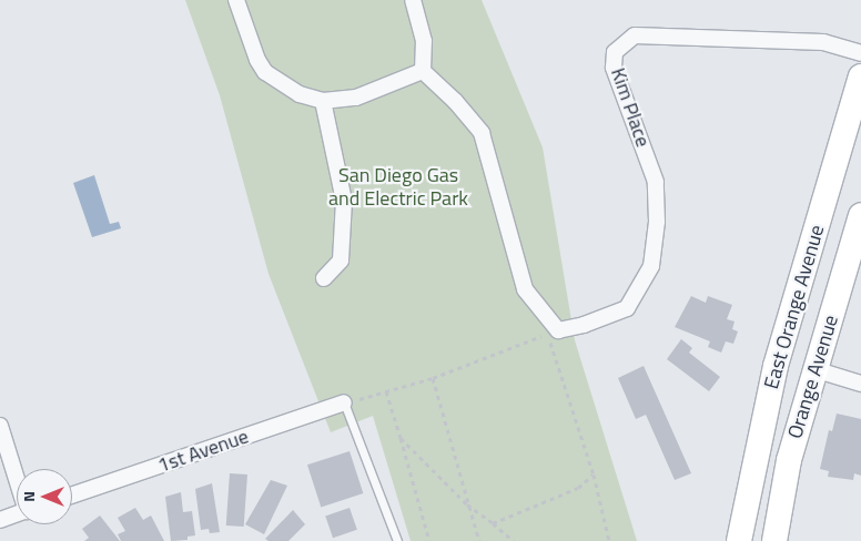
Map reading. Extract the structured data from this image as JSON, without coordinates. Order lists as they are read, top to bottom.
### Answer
{
  "streets": {
    "main road": ["East Orange Avenue", "Orange Avenue"],
    "street": ["Kim Place", "1st Avenue"]
  },
  "parks": ["San Diego Gas and Electric Park"],
  "north": "left"
}
